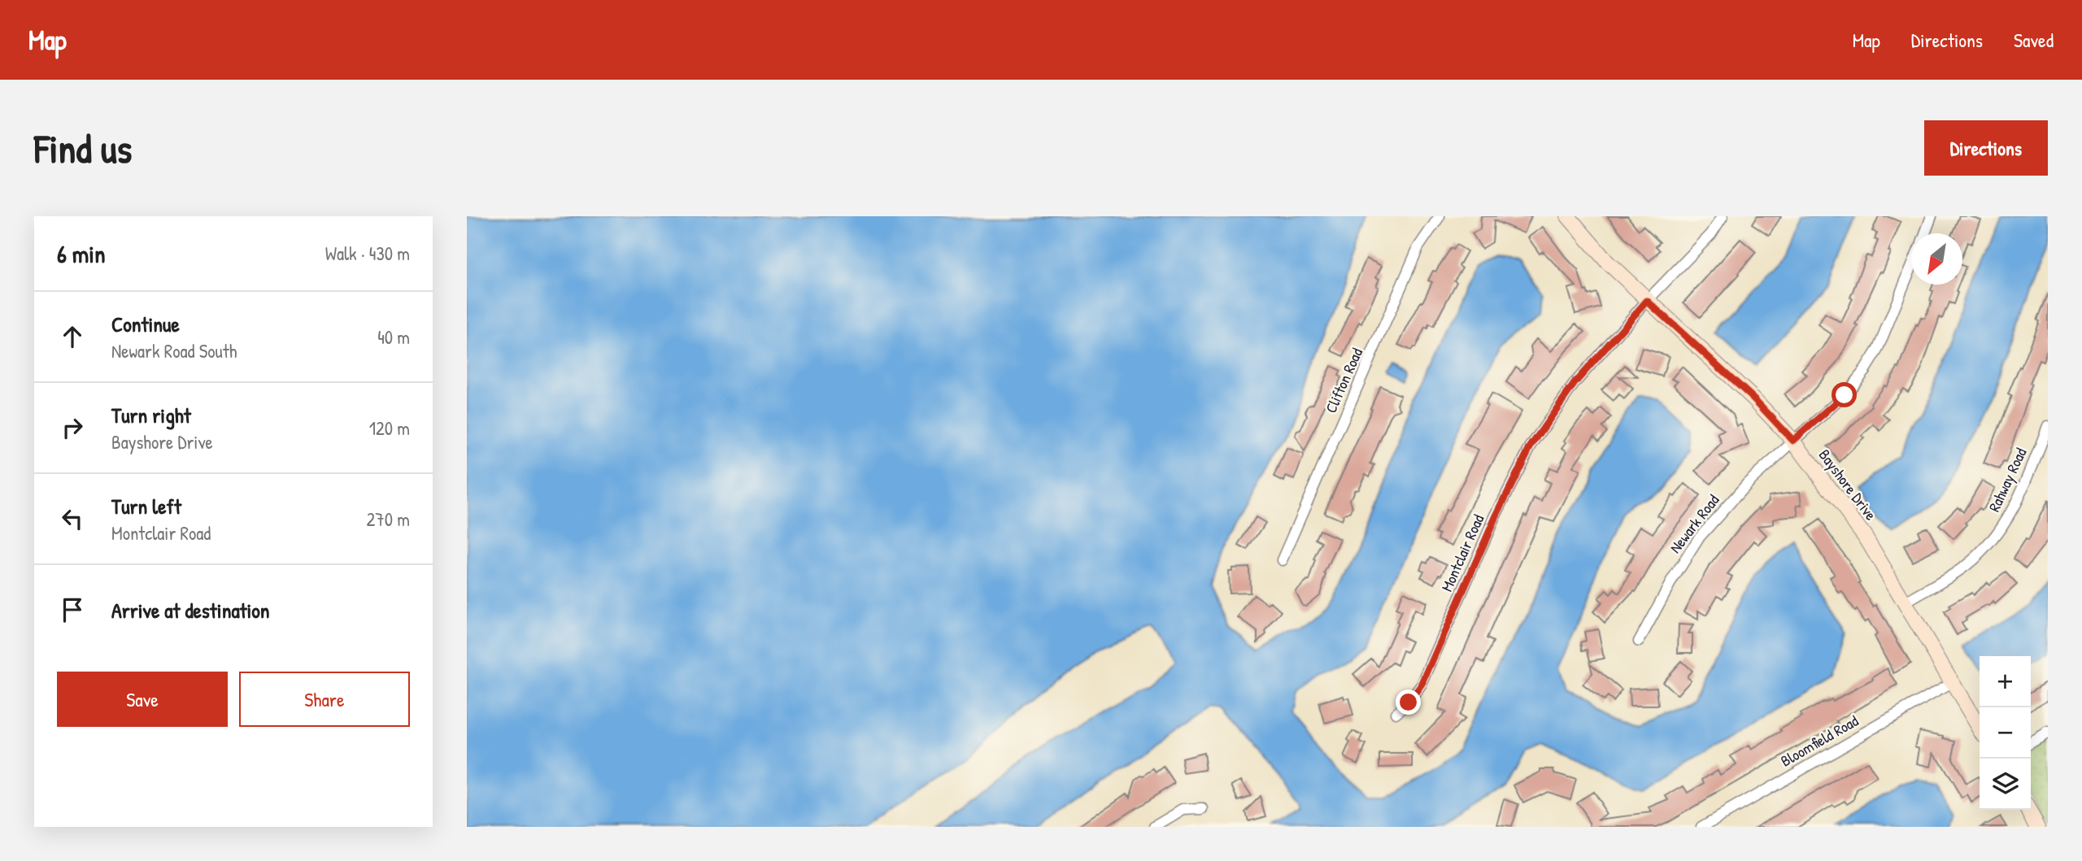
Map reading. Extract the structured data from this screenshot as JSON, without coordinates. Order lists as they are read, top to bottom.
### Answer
{
  "streets": {
    "street": [
      "Clifton Road",
      "Rahway Road",
      "Bayshore Drive",
      "Newark Road",
      "Montclair Road",
      "Bloomfield Road"
    ]
  },
  "crossings": [
    ["Rahway Road", "Bayshore Drive"],
    ["Bayshore Drive", "Newark Road"],
    ["Bayshore Drive", "Montclair Road"],
    ["Bayshore Drive", "Bloomfield Road"]
  ],
  "north": "bottom left",
  "page": {
    "header": "Map",
    "nav": ["Map", "Directions", "Saved"],
    "buttons": [
      "Directions",
      ["Save", "Share"]
    ],
    "title": "Find us",
    "heading": ["6 min", "Walk · 430 m"],
    "list": [
      ["Continue", "Newark Road South", "40 m"],
      ["Turn right", "Bayshore Drive", "120 m"],
      ["Turn left", "Montclair Road", "270 m"],
      "Arrive at destination"
    ],
    "map_buttons": ["+", "−"]
  }
}
